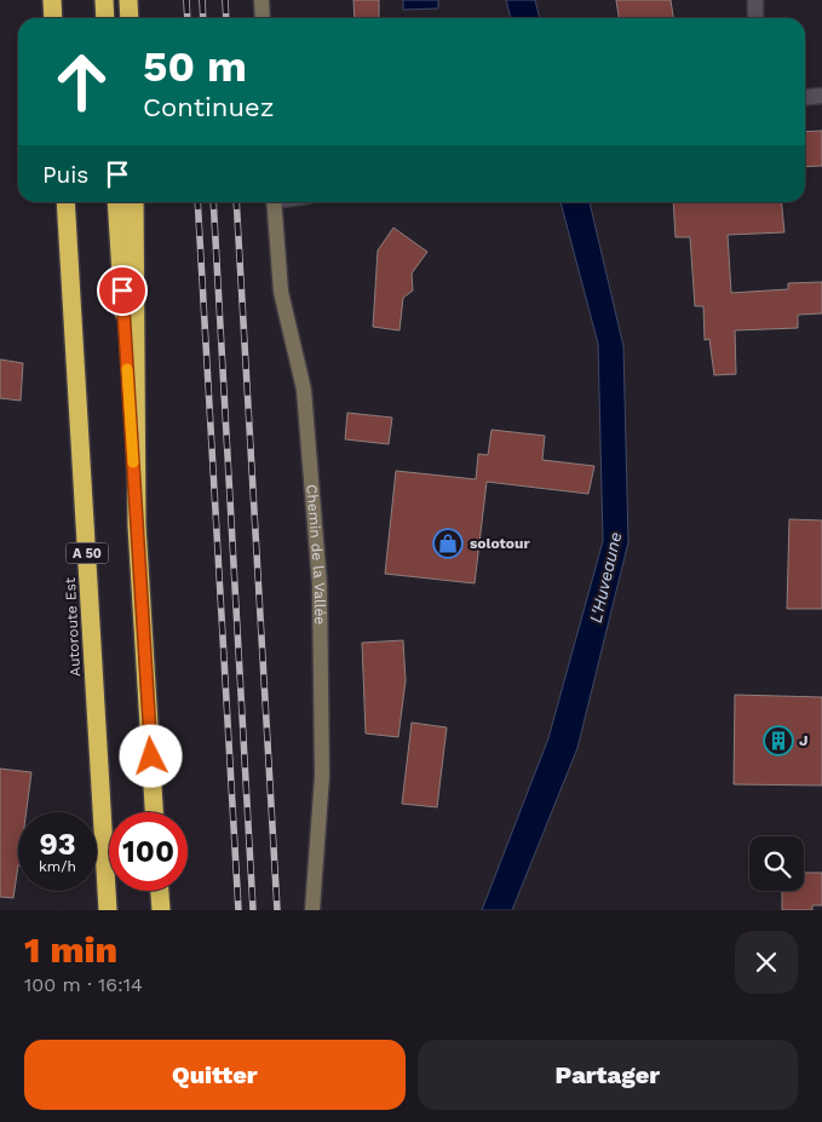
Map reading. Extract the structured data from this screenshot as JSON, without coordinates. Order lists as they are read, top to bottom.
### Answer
{
  "streets": {
    "highway": ["A 50", "Autoroute Est"],
    "street": ["Chemin de la Vallée"]
  },
  "water": ["L'Huveaune"],
  "places": {
    "shop": ["solotour"],
    "building": ["J"]
  },
  "page": {
    "turn": ["50 m", "Continuez"],
    "then": "Puis",
    "speed": "93 km/h",
    "limit": "100",
    "heading": ["1 min", "100 m · 16:14"],
    "buttons": ["Quitter", "Partager"]
  }
}
